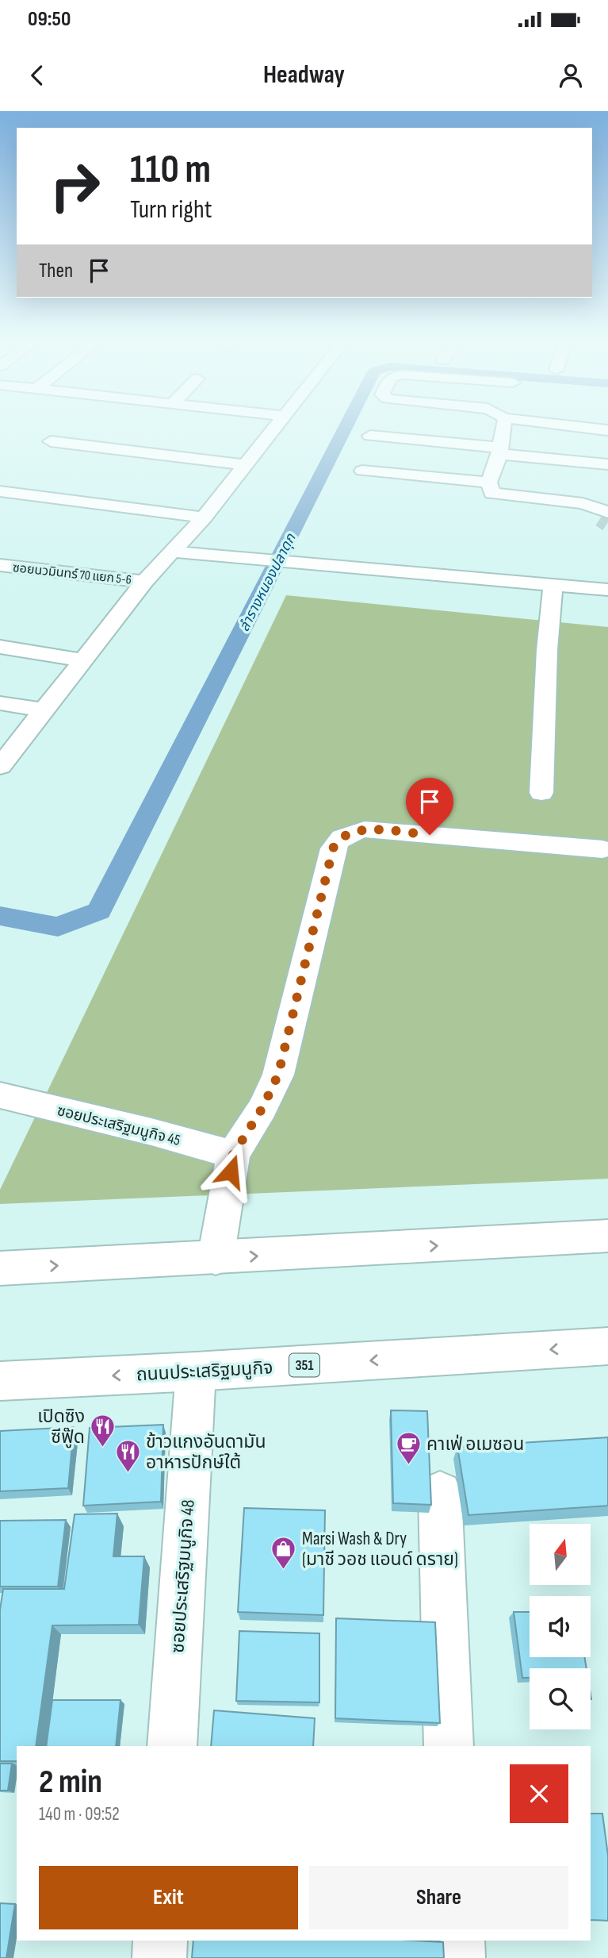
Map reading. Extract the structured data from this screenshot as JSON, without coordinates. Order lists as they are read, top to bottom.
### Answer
{
  "streets": {
    "street": [
      "ซอยนวมินทร์ 70 แยก 5-6",
      "ซอยประเสริฐมนูกิจ 45",
      "351",
      "ถนนประเสริฐมนูกิจ",
      "ซอยประเสริฐมนูกิจ 48"
    ]
  },
  "crossings": [
    ["ถนนประเสริฐมนูกิจ", "ซอยประเสริฐมนูกิจ 48"]
  ],
  "water": ["ลำรางหนองปลาดุก"],
  "places": {
    "restaurant": ["เปิดซิง ซีฟู๊ด", "ข้าวแกงอันดามัน อาหารปักษ์ใต้"],
    "cafe": ["คาเฟ่ อเมซอน"],
    "shop": ["Marsi Wash & Dry (มาชี วอช แอนด์ ดราย)"]
  },
  "north": "top",
  "page": {
    "status": "09:50",
    "header": "Headway",
    "turn": ["110 m", "Turn right"],
    "then": "Then",
    "heading": ["2 min", "140 m · 09:52"],
    "buttons": ["Exit", "Share"]
  }
}
